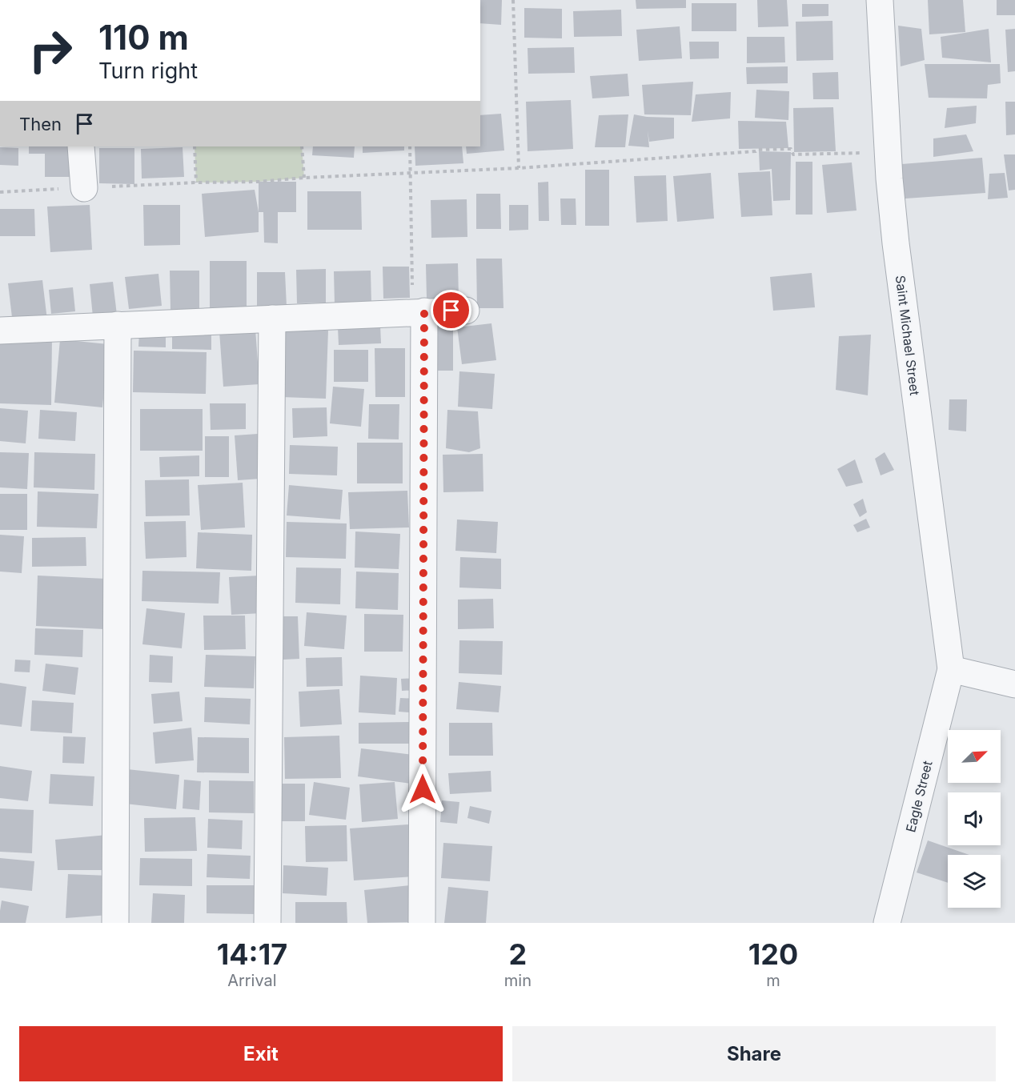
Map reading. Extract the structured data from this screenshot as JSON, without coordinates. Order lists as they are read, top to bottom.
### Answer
{
  "streets": {
    "street": ["Saint Michael Street", "Eagle Street"]
  },
  "crossings": [
    ["Saint Michael Street", "Eagle Street"]
  ],
  "north": "top right",
  "page": {
    "turn": ["110 m", "Turn right"],
    "then": "Then",
    "eta": [
      "14:17",
      "Arrival",
      "2",
      "min",
      "120",
      "m"
    ],
    "buttons": ["Exit", "Share"]
  }
}
